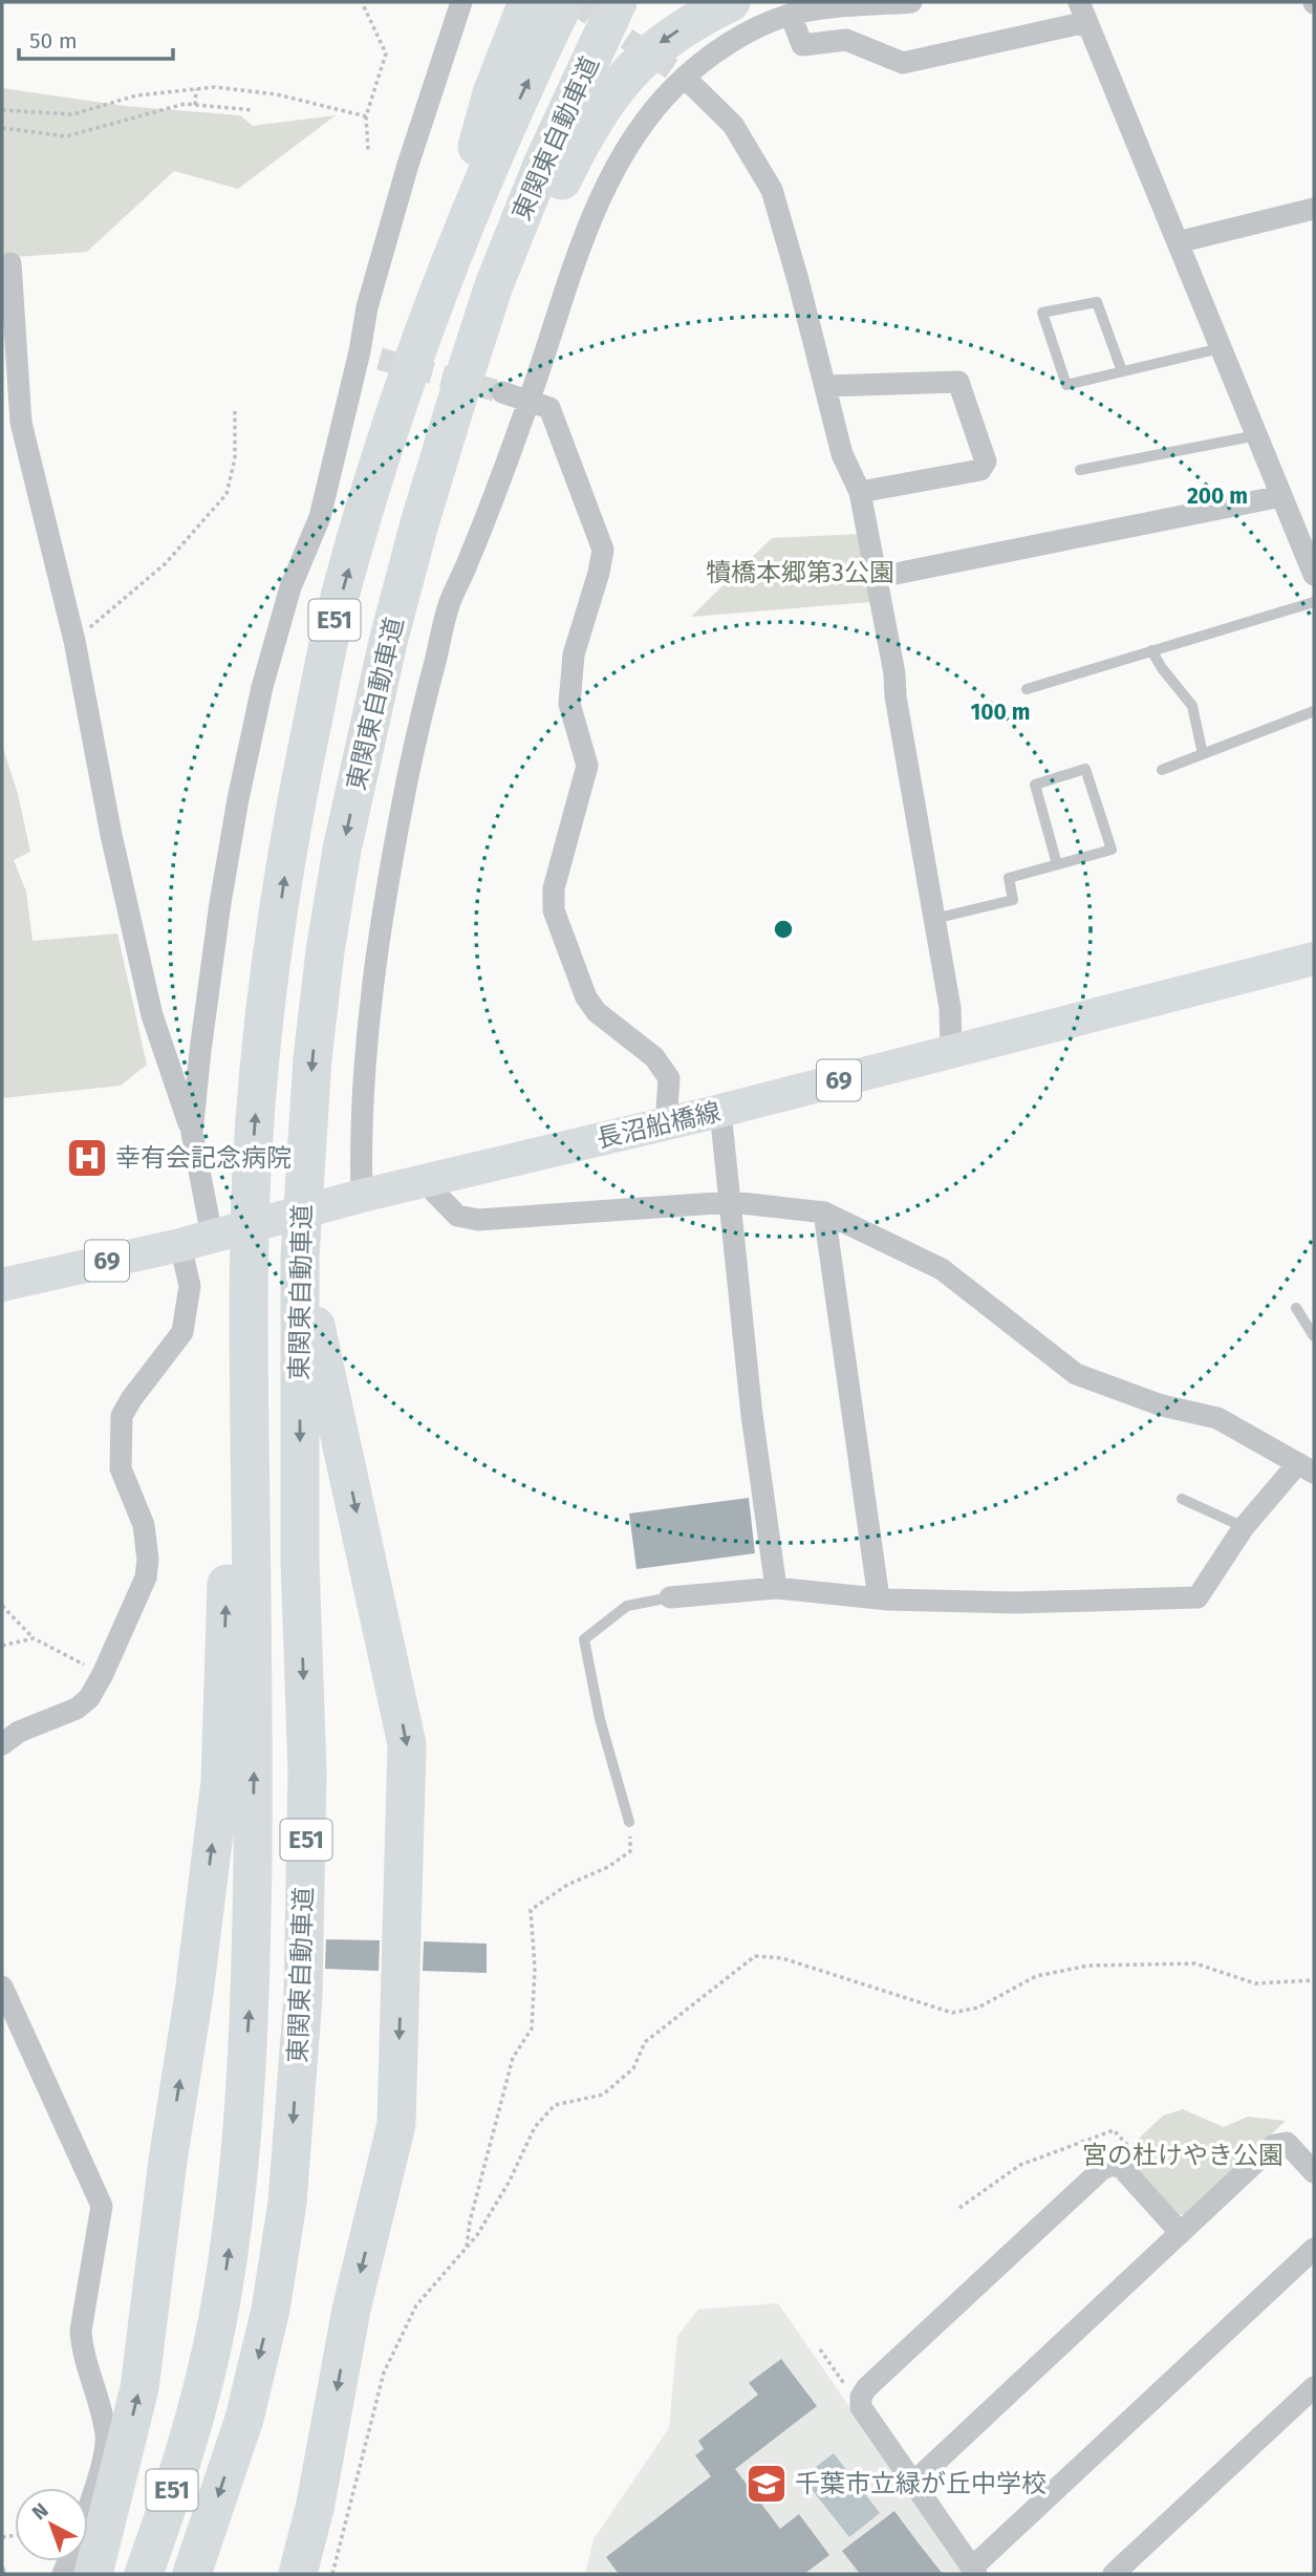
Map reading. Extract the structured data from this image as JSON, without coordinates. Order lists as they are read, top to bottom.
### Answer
{
  "streets": {
    "highway": ["東関東自動車道", "E51"],
    "main road": ["69", "長沼船橋線"]
  },
  "parks": ["犢橋本郷第3公園", "宮の杜けやき公園"],
  "places": {
    "hospital": ["幸有会記念病院"],
    "school or university": ["千葉市立緑が丘中学校"]
  },
  "scale_bar": "50 m",
  "north": "top left",
  "rings": ["200 m", "100 m"]
}
